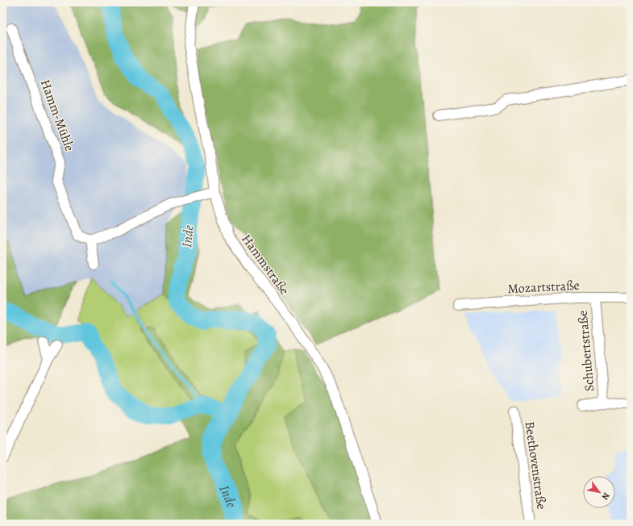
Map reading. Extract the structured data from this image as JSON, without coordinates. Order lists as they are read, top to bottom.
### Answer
{
  "streets": {
    "street": [
      "Hamm-Mühle",
      "Hammstraße",
      "Mozartstraße",
      "Schubertstraße",
      "Beethovenstraße"
    ]
  },
  "crossings": [
    ["Mozartstraße", "Schubertstraße"]
  ],
  "water": ["Inde"],
  "north": "bottom right"
}
